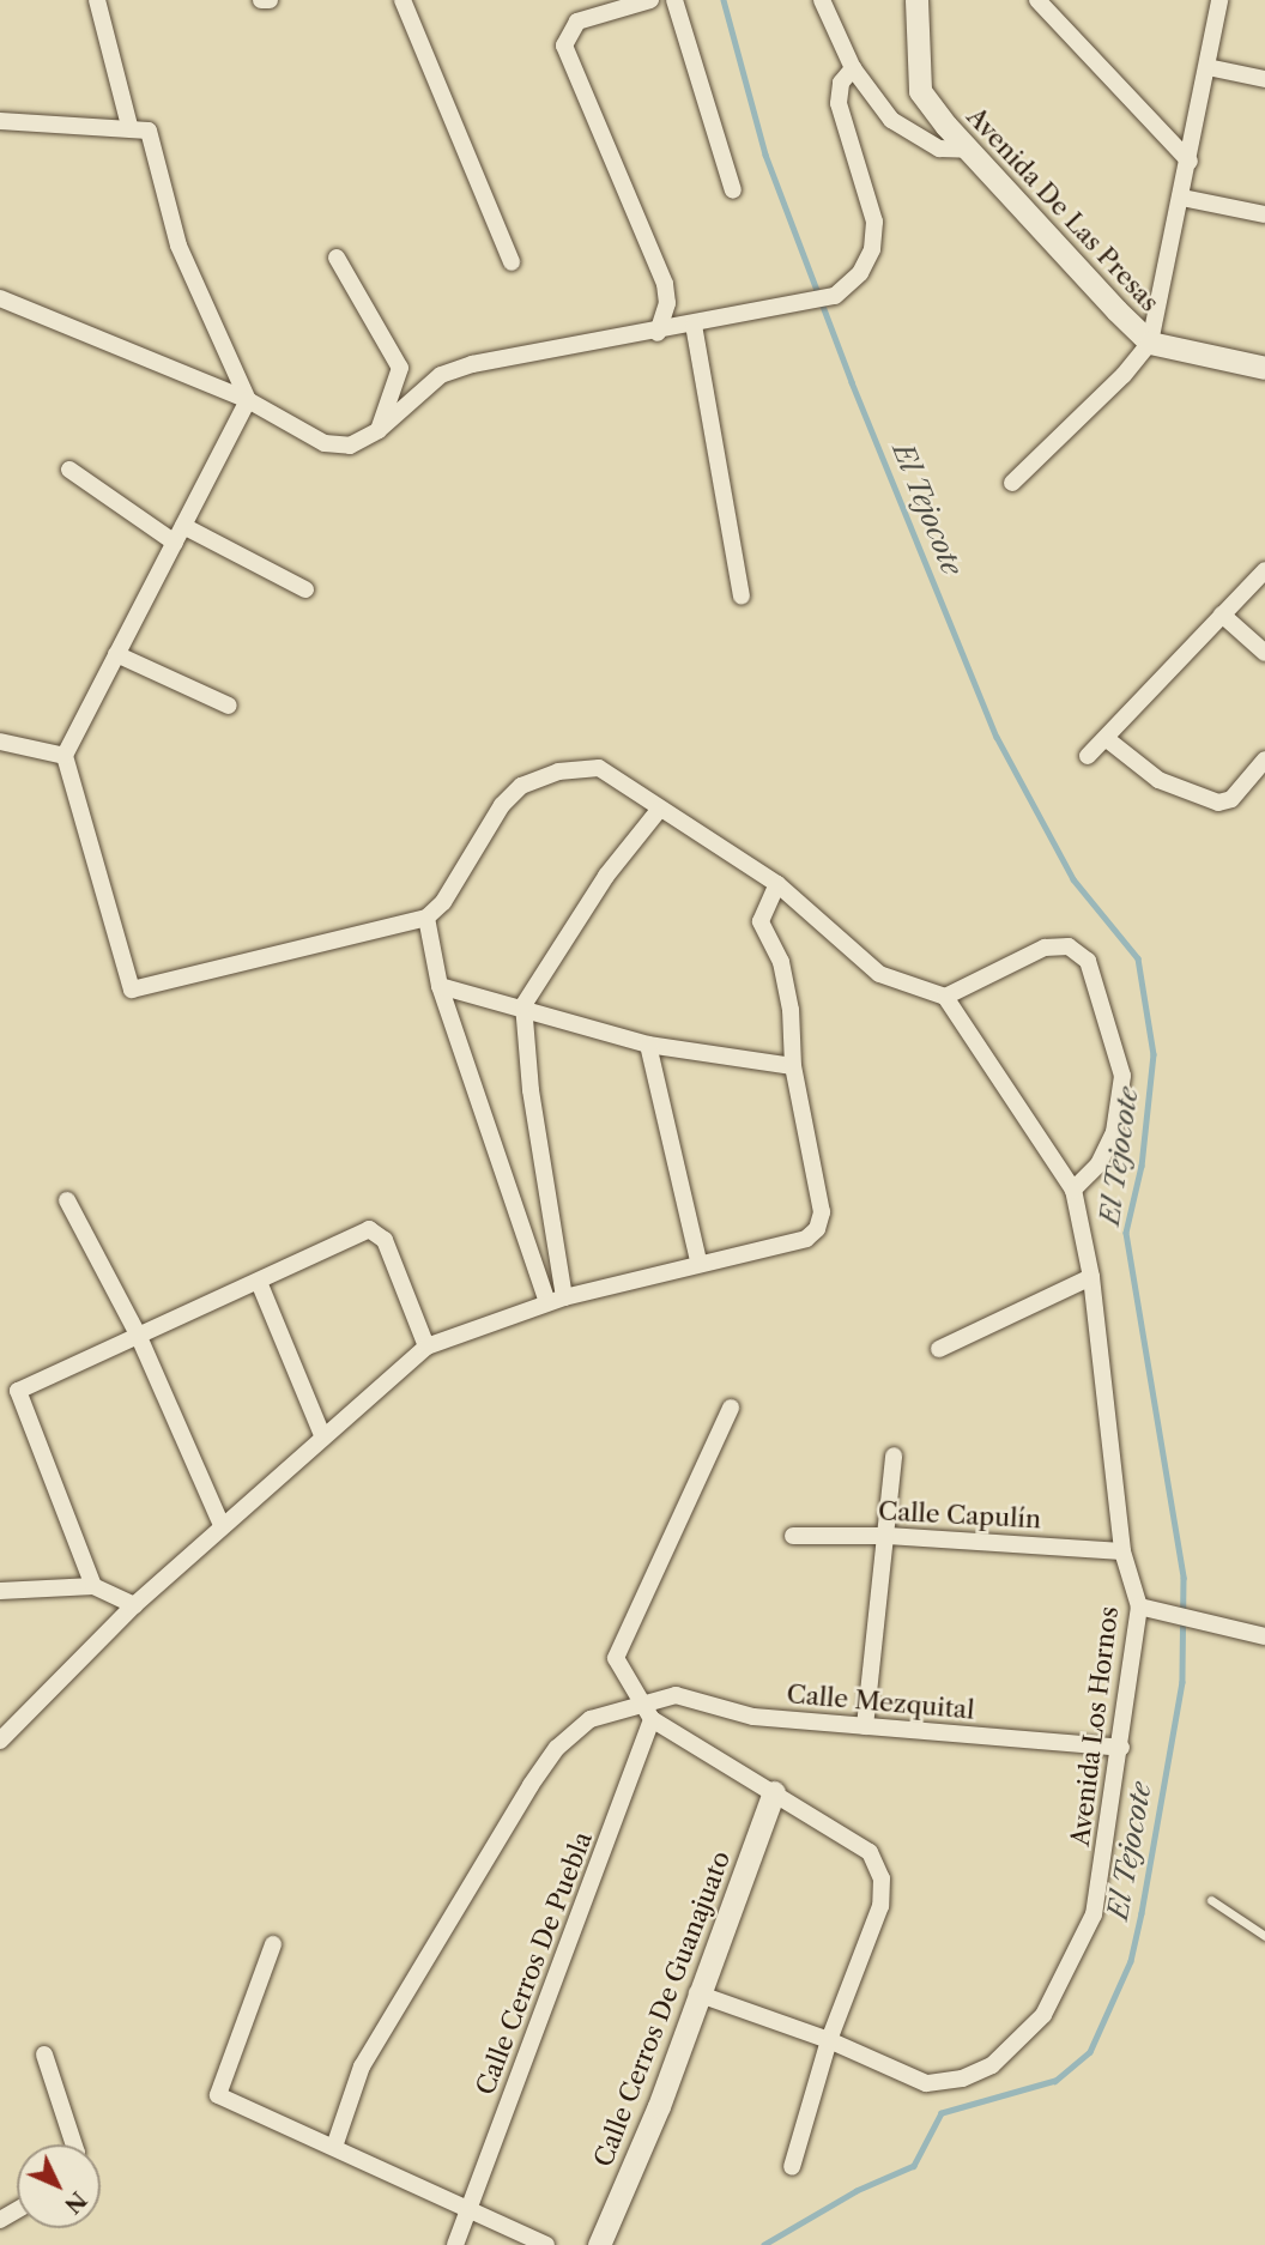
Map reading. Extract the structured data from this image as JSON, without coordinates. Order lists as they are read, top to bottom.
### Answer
{
  "streets": {
    "main road": ["Avenida De Las Presas", "Calle Cerros De Guanajuato"],
    "street": [
      "Calle Capulín",
      "Calle Mezquital",
      "Avenida Los Hornos",
      "Calle Cerros De Puebla"
    ]
  },
  "crossings": [
    ["Calle Capulín", "Avenida Los Hornos"],
    ["Calle Mezquital", "Avenida Los Hornos"],
    ["Avenida Los Hornos", "Calle Cerros De Guanajuato"]
  ],
  "water": ["El Tejocote"],
  "north": "bottom right"
}
